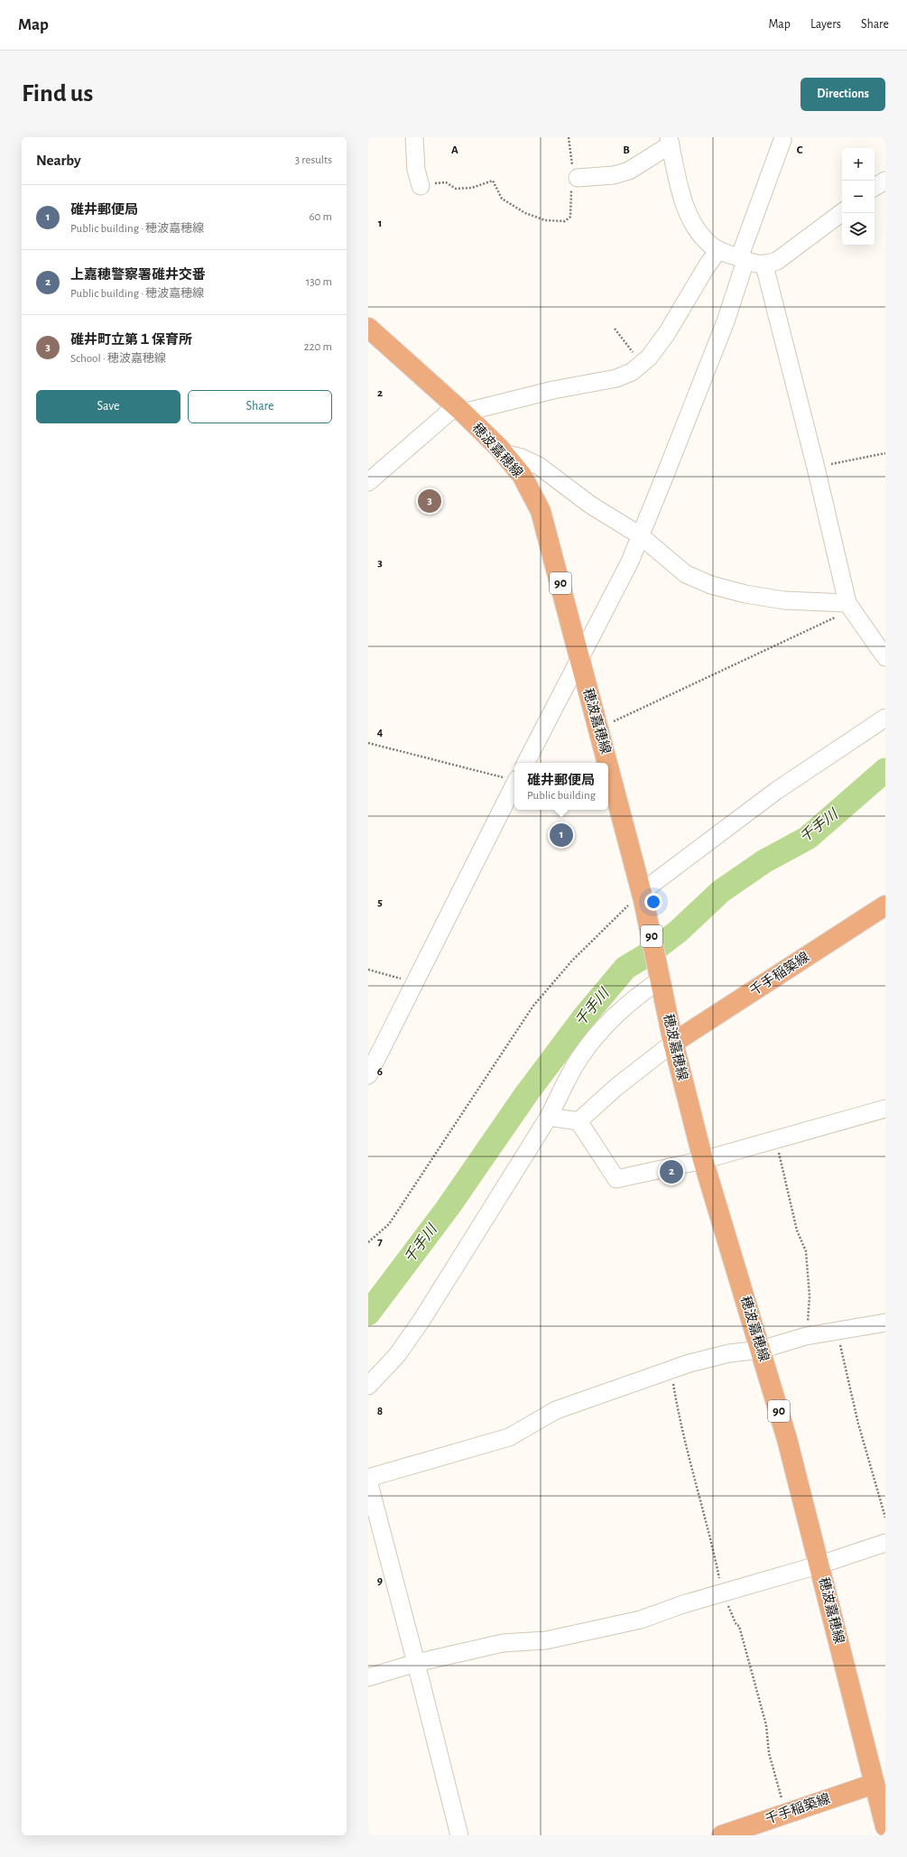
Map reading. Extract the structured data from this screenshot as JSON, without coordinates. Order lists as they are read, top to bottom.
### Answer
{
  "streets": {
    "main road": ["穂波嘉穂線", "90", "千手稲築線"]
  },
  "crossings": [
    ["穂波嘉穂線", "千手稲築線"]
  ],
  "water": ["千手川"],
  "page": {
    "header": "Map",
    "nav": ["Map", "Layers", "Share"],
    "buttons": [
      "Directions",
      ["Save", "Share"]
    ],
    "title": "Find us",
    "heading": ["Nearby", "3 results"],
    "map_buttons": ["+", "−"],
    "list": [
      {
        "mark": "1",
        "name": "碓井郵便局",
        "note": "Public building · 穂波嘉穂線",
        "value": "60 m"
      },
      {
        "mark": "2",
        "name": "上嘉穂警察署碓井交番",
        "note": "Public building · 穂波嘉穂線",
        "value": "130 m"
      },
      {
        "mark": "3",
        "name": "碓井町立第１保育所",
        "note": "School · 穂波嘉穂線",
        "value": "220 m"
      }
    ],
    "pins": ["3", "1", "2"],
    "popup": ["碓井郵便局", "Public building"]
  },
  "grid": {
    "columns": ["A", "B", "C"],
    "rows": [
      "1",
      "2",
      "3",
      "4",
      "5",
      "6",
      "7",
      "8",
      "9"
    ]
  }
}
